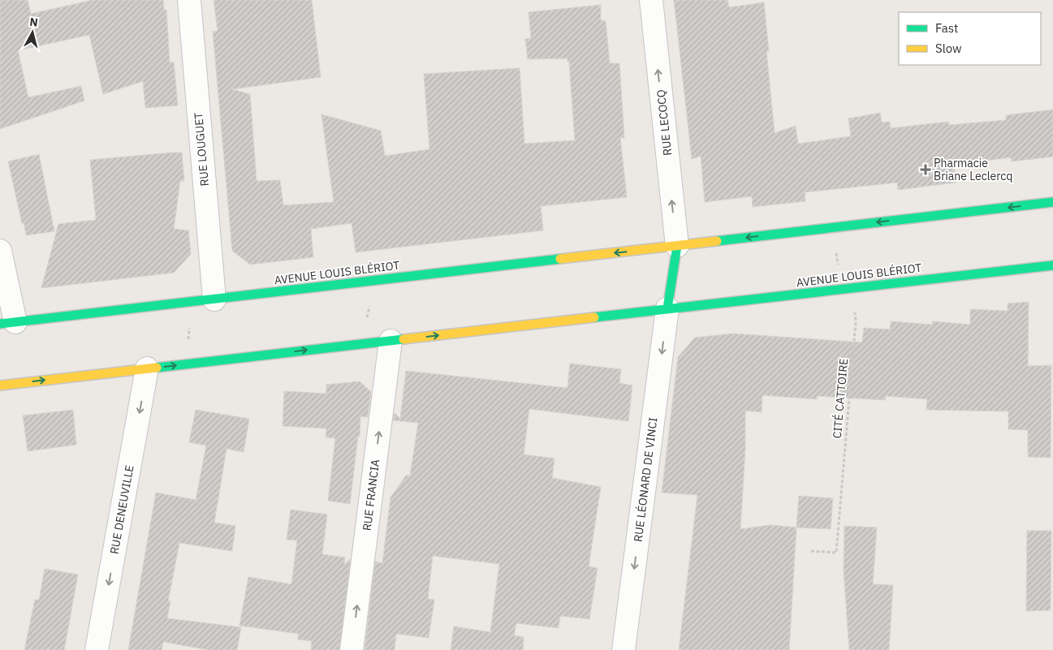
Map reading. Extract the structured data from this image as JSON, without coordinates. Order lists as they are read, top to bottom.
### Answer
{
  "streets": {
    "street": [
      "RUE LECOCQ",
      "RUE LOUGUET",
      "AVENUE LOUIS BLÉRIOT",
      "RUE LÉONARD DE VINCI",
      "RUE FRANCIA",
      "RUE DENEUVILLE"
    ],
    "path": ["CITÉ CATTOIRE"]
  },
  "crossings": [
    ["RUE LECOCQ", "AVENUE LOUIS BLÉRIOT"],
    ["RUE LOUGUET", "AVENUE LOUIS BLÉRIOT"],
    ["AVENUE LOUIS BLÉRIOT", "CITÉ CATTOIRE"],
    ["AVENUE LOUIS BLÉRIOT", "RUE LÉONARD DE VINCI"],
    ["AVENUE LOUIS BLÉRIOT", "RUE FRANCIA"],
    ["AVENUE LOUIS BLÉRIOT", "RUE DENEUVILLE"]
  ],
  "one_way": [
    "RUE LECOCQ",
    "RUE LÉONARD DE VINCI",
    "RUE FRANCIA",
    "RUE DENEUVILLE"
  ],
  "places": {
    "health": ["Pharmacie Briane Leclercq"]
  },
  "legend": ["Fast", "Slow"],
  "north": "top"
}
